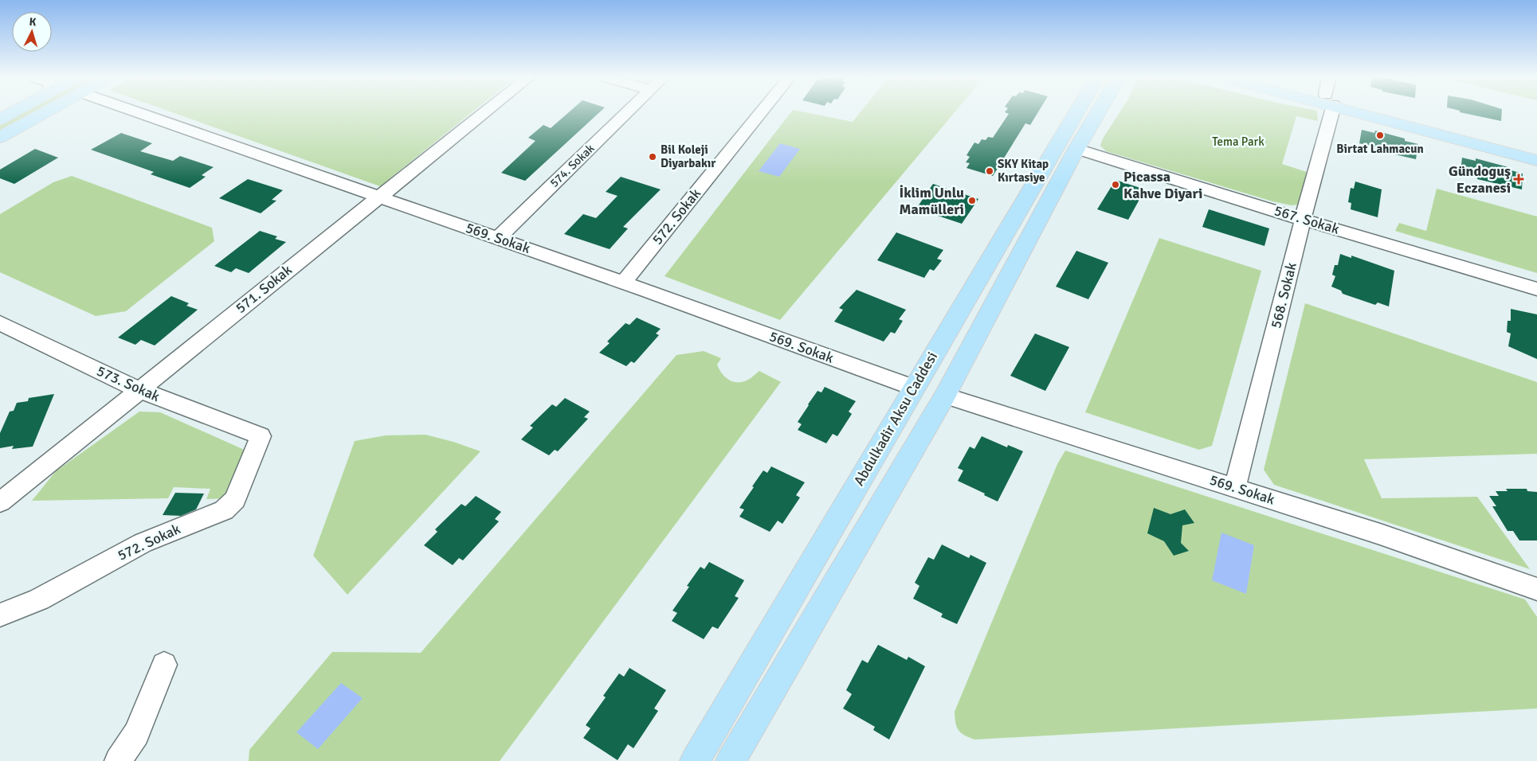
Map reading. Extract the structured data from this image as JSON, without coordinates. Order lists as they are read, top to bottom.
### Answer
{
  "streets": {
    "main road": ["Abdulkadir Aksu Caddesi"],
    "street": [
      "574. Sokak",
      "572. Sokak",
      "567. Sokak",
      "569. Sokak",
      "571. Sokak",
      "568. Sokak",
      "573. Sokak"
    ]
  },
  "crossings": [
    ["574. Sokak", "569. Sokak"],
    ["572. Sokak", "569. Sokak"],
    ["572. Sokak", "573. Sokak"],
    ["567. Sokak", "568. Sokak"],
    ["569. Sokak", "571. Sokak"],
    ["569. Sokak", "568. Sokak"],
    ["569. Sokak", "Abdulkadir Aksu Caddesi"],
    ["571. Sokak", "573. Sokak"]
  ],
  "parks": ["Tema Park"],
  "places": {
    "other": [
      "Birtat Lahmacun",
      "Bil Koleji Diyarbakır",
      "SKY Kitap Kırtasiye",
      "Picassa Kahve Diyari",
      "İklim Unlu Mamülleri"
    ],
    "health": ["Gündoguş Eczanesi"]
  },
  "north": "top"
}
